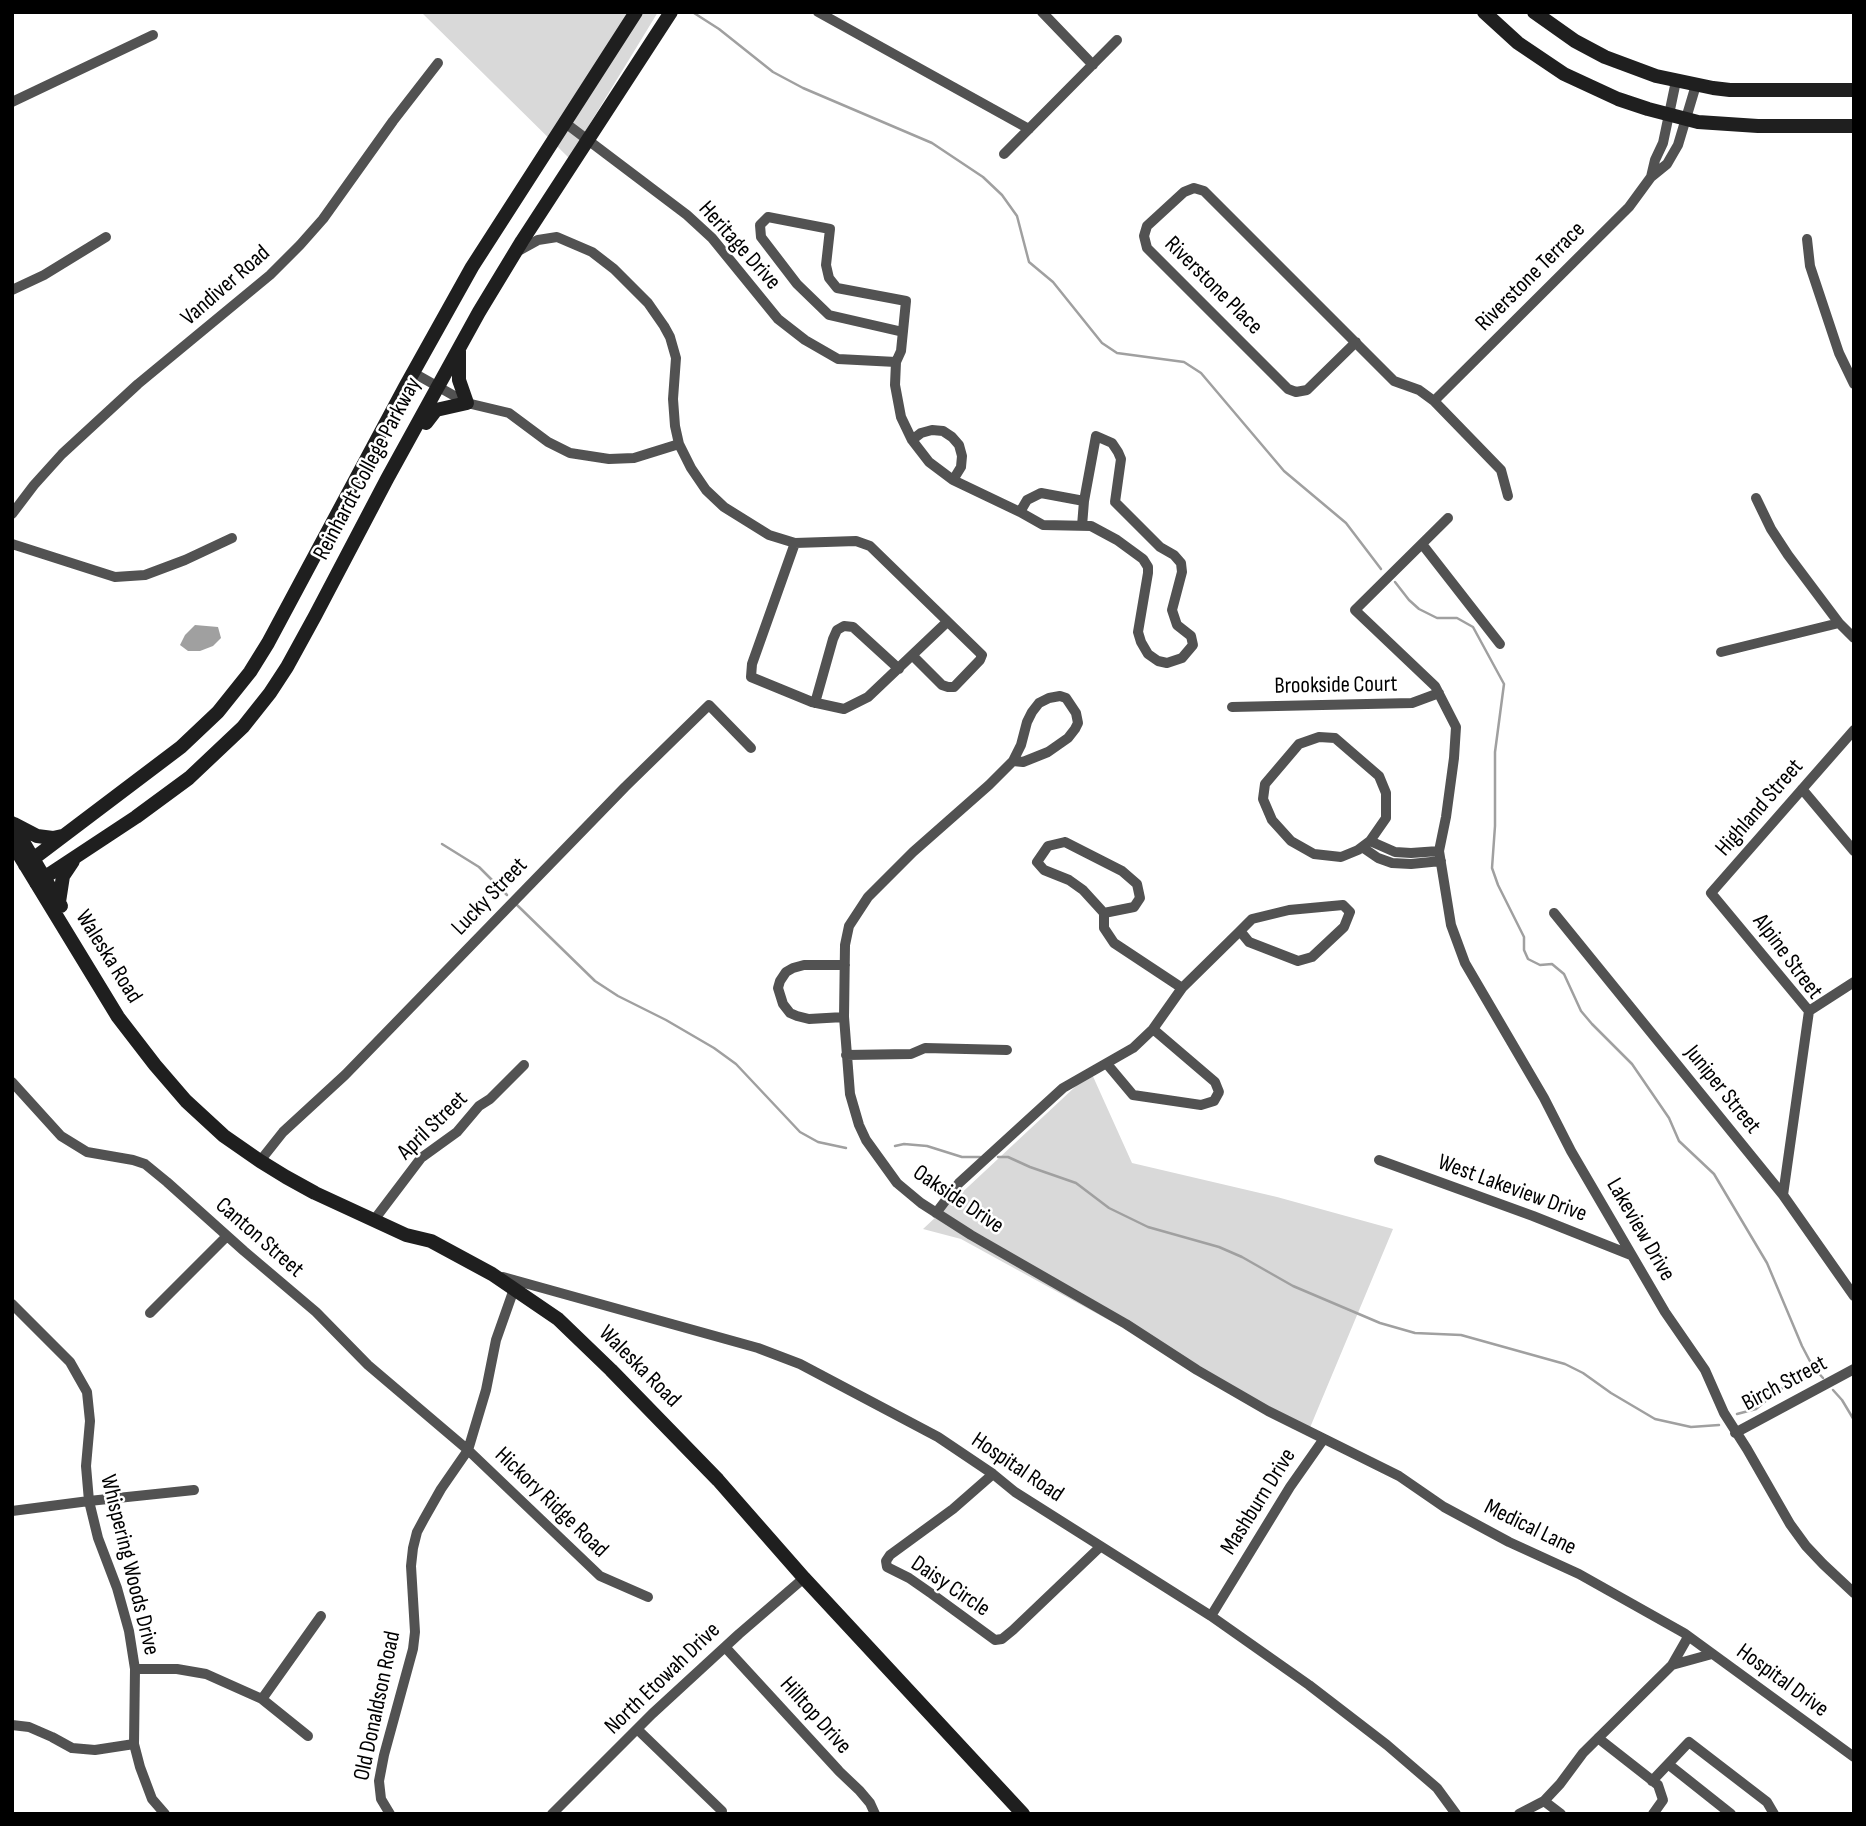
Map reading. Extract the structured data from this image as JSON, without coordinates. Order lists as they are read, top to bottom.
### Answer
{
  "streets": {
    "street": [
      "Heritage Drive",
      "Riverstone Terrace",
      "Vandiver Road",
      "Riverstone Place",
      "Reinhardt College Parkway",
      "Brookside Court",
      "Highland Street",
      "Lucky Street",
      "Waleska Road",
      "Alpine Street",
      "Juniper Street",
      "April Street",
      "West Lakeview Drive",
      "Oakside Drive",
      "Lakeview Drive",
      "Canton Street",
      "Birch Street",
      "Hospital Road",
      "Mashburn Drive",
      "Hickory Ridge Road",
      "Medical Lane",
      "Whispering Woods Drive",
      "Daisy Circle",
      "North Etowah Drive",
      "Hospital Drive",
      "Old Donaldson Road",
      "Hilltop Drive"
    ]
  },
  "crossings": [
    ["Heritage Drive", "Reinhardt College Parkway"],
    ["Riverstone Terrace", "Riverstone Place"],
    ["Reinhardt College Parkway", "Waleska Road"],
    ["Brookside Court", "Lakeview Drive"],
    ["Highland Street", "Alpine Street"],
    ["Lucky Street", "Waleska Road"],
    ["Waleska Road", "April Street"],
    ["Waleska Road", "Hospital Road"],
    ["Waleska Road", "North Etowah Drive"],
    ["Waleska Road", "Old Donaldson Road"],
    ["Alpine Street", "Juniper Street"],
    ["West Lakeview Drive", "Lakeview Drive"],
    ["Oakside Drive", "Mashburn Drive"],
    ["Lakeview Drive", "Birch Street"],
    ["Canton Street", "Hickory Ridge Road"],
    ["Canton Street", "Old Donaldson Road"],
    ["Hospital Road", "Mashburn Drive"],
    ["Hospital Road", "Daisy Circle"],
    ["Mashburn Drive", "Medical Lane"],
    ["Hickory Ridge Road", "Old Donaldson Road"],
    ["Medical Lane", "Hospital Drive"],
    ["North Etowah Drive", "Hilltop Drive"]
  ]
}
